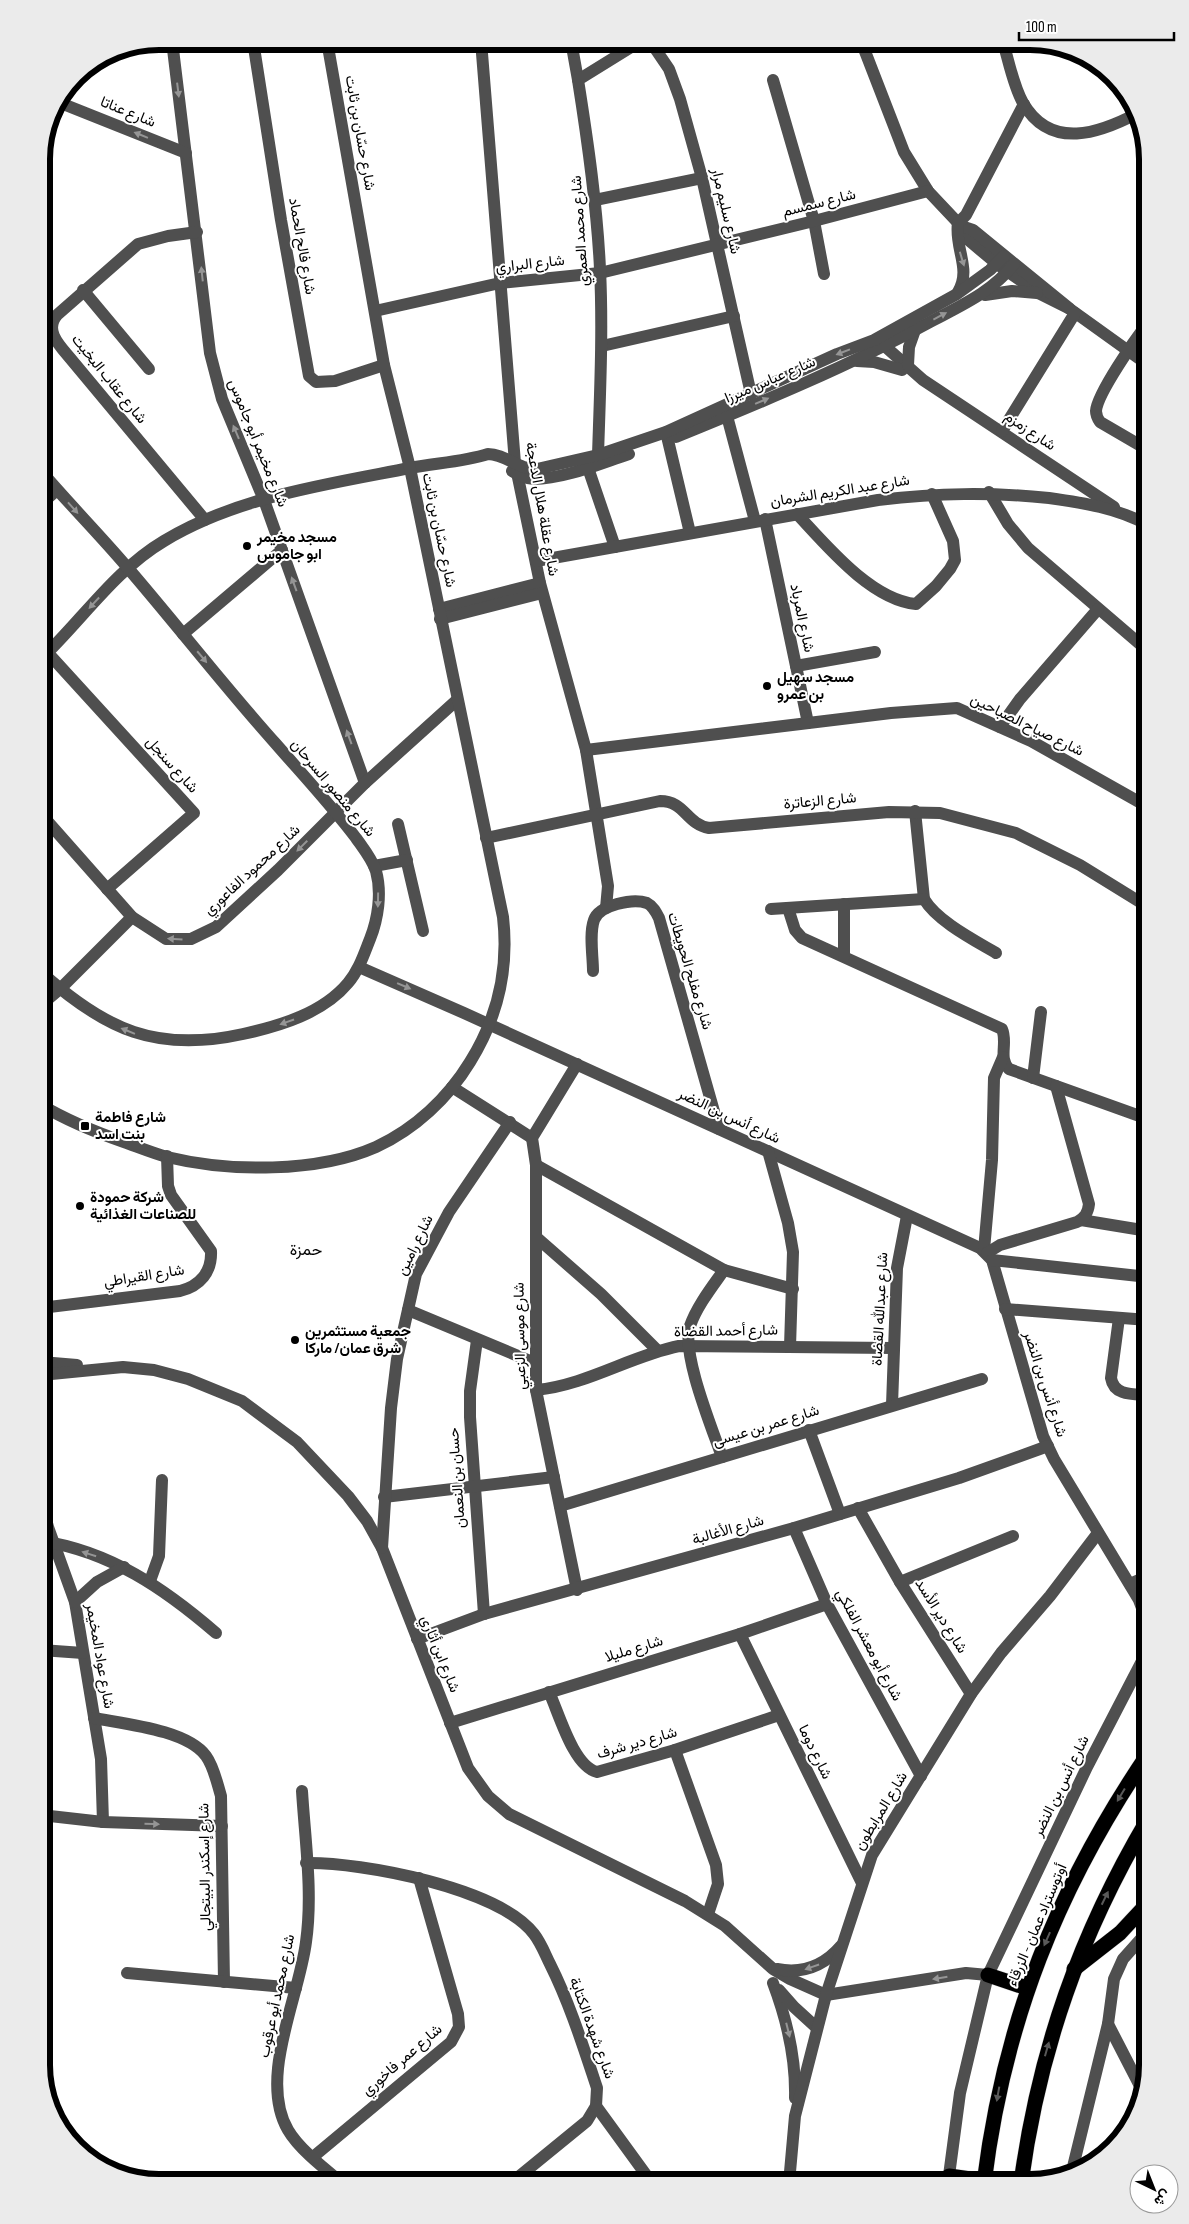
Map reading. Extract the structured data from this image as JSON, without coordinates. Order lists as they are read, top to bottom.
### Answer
{
  "streets": {
    "highway": ["أوتوستراد عمان - الزرقاء"],
    "street": [
      "شارع عناتا",
      "شارع حسّان بن ثابت",
      "شارع سمسم",
      "شارع سليم مرار",
      "شارع محمد العمري",
      "شارع فالح الحماد",
      "شارع البراري",
      "شارع عقاب البخيت",
      "شارع عباس ميرزا",
      "شارع زمزم",
      "شارع مخيمر أبو جاموس",
      "شارع عبد الكريم الشرمان",
      "شارع عقلة هلال الدعجة",
      "شارع المرباد",
      "شارع صياح الصباحين",
      "شارع سنجل",
      "شارع منصور السرحان",
      "شارع الزعاترة",
      "شارع محمود الفاعوري",
      "شارع مفلح الحويطات",
      "شارع أنس بن النضر",
      "شارع رامين",
      "شارع القيراطي",
      "شارع عبدالله القضاة",
      "شارع أحمد القضاة",
      "شارع موسى الزعبي",
      "شارع عمر بن عيسى",
      "حسان بن النعمان",
      "شارع الأغالبة",
      "شارع دير الأسد",
      "شارع أبو معشر الفلكي",
      "شارع مليلا",
      "شارع ابن أثاري",
      "شارع عواد المخيمر",
      "شارع دير شرف",
      "شارع دوما",
      "شارع المرابطون",
      "شارع إسكندر البيتجالي",
      "شارع محمد أبو عرقوب",
      "شارع شهدة الكتابة",
      "شارع عمر فاخوري"
    ]
  },
  "crossings": [
    ["شارع عناتا", "شارع مخيمر أبو جاموس"],
    ["شارع حسّان بن ثابت", "شارع فالح الحماد"],
    ["شارع حسّان بن ثابت", "شارع البراري"],
    ["شارع حسّان بن ثابت", "شارع عباس ميرزا"],
    ["شارع حسّان بن ثابت", "شارع الزعاترة"],
    ["شارع حسّان بن ثابت", "شارع محمود الفاعوري"],
    ["شارع حسّان بن ثابت", "شارع أنس بن النضر"],
    ["شارع حسّان بن ثابت", "شارع القيراطي"],
    ["شارع سمسم", "شارع سليم مرار"],
    ["شارع سمسم", "شارع البراري"],
    ["شارع سليم مرار", "شارع البراري"],
    ["شارع سليم مرار", "شارع عباس ميرزا"],
    ["شارع محمد العمري", "شارع البراري"],
    ["شارع محمد العمري", "شارع عباس ميرزا"],
    ["شارع البراري", "شارع عقلة هلال الدعجة"],
    ["شارع عقاب البخيت", "شارع عباس ميرزا"],
    ["شارع عقاب البخيت", "شارع مخيمر أبو جاموس"],
    ["شارع عباس ميرزا", "شارع زمزم"],
    ["شارع عباس ميرزا", "شارع مخيمر أبو جاموس"],
    ["شارع عباس ميرزا", "شارع عقلة هلال الدعجة"],
    ["شارع عباس ميرزا", "شارع المرباد"],
    ["شارع عباس ميرزا", "شارع منصور السرحان"],
    ["شارع زمزم", "شارع عبد الكريم الشرمان"],
    ["شارع مخيمر أبو جاموس", "شارع محمود الفاعوري"],
    ["شارع عبد الكريم الشرمان", "شارع عقلة هلال الدعجة"],
    ["شارع عبد الكريم الشرمان", "شارع المرباد"],
    ["شارع عقلة هلال الدعجة", "شارع صياح الصباحين"],
    ["شارع عقلة هلال الدعجة", "شارع الزعاترة"],
    ["شارع عقلة هلال الدعجة", "شارع مفلح الحويطات"],
    ["شارع المرباد", "شارع صياح الصباحين"],
    ["شارع سنجل", "شارع محمود الفاعوري"],
    ["شارع منصور السرحان", "شارع محمود الفاعوري"],
    ["شارع منصور السرحان", "شارع أنس بن النضر"],
    ["شارع مفلح الحويطات", "شارع أنس بن النضر"],
    ["شارع أنس بن النضر", "شارع عبدالله القضاة"],
    ["شارع أنس بن النضر", "شارع الأغالبة"],
    ["شارع أنس بن النضر", "شارع المرابطون"],
    ["شارع رامين", "شارع ابن أثاري"],
    ["شارع عبدالله القضاة", "شارع أحمد القضاة"],
    ["شارع عبدالله القضاة", "شارع عمر بن عيسى"],
    ["شارع أحمد القضاة", "شارع موسى الزعبي"],
    ["شارع موسى الزعبي", "شارع عمر بن عيسى"],
    ["شارع موسى الزعبي", "شارع الأغالبة"],
    ["حسان بن النعمان", "شارع الأغالبة"],
    ["شارع الأغالبة", "شارع أبو معشر الفلكي"],
    ["شارع الأغالبة", "شارع ابن أثاري"],
    ["شارع دير الأسد", "شارع المرابطون"],
    ["شارع أبو معشر الفلكي", "شارع مليلا"],
    ["شارع أبو معشر الفلكي", "شارع المرابطون"],
    ["شارع مليلا", "شارع ابن أثاري"],
    ["شارع مليلا", "شارع دير شرف"],
    ["شارع مليلا", "شارع دوما"],
    ["شارع ابن أثاري", "شارع المرابطون"],
    ["شارع عواد المخيمر", "شارع إسكندر البيتجالي"],
    ["شارع دير شرف", "شارع دوما"],
    ["شارع دوما", "شارع المرابطون"],
    ["شارع محمد أبو عرقوب", "شارع شهدة الكتابة"],
    ["شارع محمد أبو عرقوب", "شارع عمر فاخوري"],
    ["شارع شهدة الكتابة", "شارع عمر فاخوري"]
  ],
  "one_way": ["شارع عناتا", "شارع محمود الفاعوري"],
  "districts": ["حمزة"],
  "places": {
    "other": [
      "مسجد مخيمر ابو جاموس",
      "مسجد سهيل بن عمرو",
      "شركة حمودة للصناعات الغذائية",
      "جمعية مستثمرين شرق عمان/ ماركا"
    ],
    "transit": ["شارع فاطمة بنت اسد"]
  },
  "scale_bar": "100 m",
  "north": "bottom right"
}
